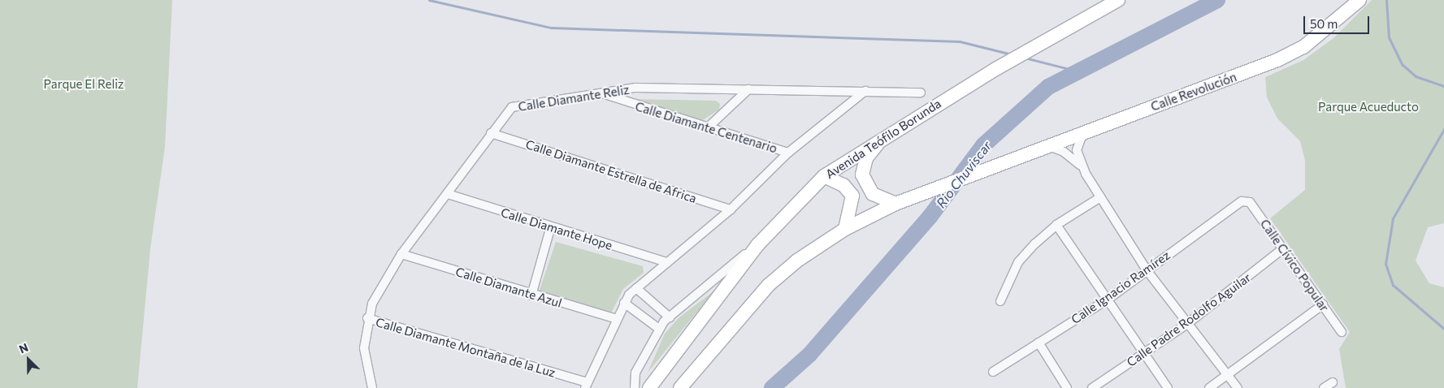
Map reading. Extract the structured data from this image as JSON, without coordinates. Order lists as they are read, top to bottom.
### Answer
{
  "streets": {
    "main road": ["Calle Revolución", "Avenida Teófilo Borunda"],
    "street": [
      "Calle Diamante Reliz",
      "Calle Diamante Centenario",
      "Calle Diamante Estrella de Africa",
      "Calle Diamante Hope",
      "Calle Cívico Popular",
      "Calle Diamante Azul",
      "Calle Ignacio Ramírez",
      "Calle Padre Rodolfo Aguilar",
      "Calle Diamante Montaña de la Luz"
    ]
  },
  "crossings": [
    ["Calle Diamante Reliz", "Calle Diamante Centenario"],
    ["Calle Diamante Reliz", "Calle Diamante Estrella de Africa"],
    ["Calle Diamante Reliz", "Calle Diamante Hope"],
    ["Calle Diamante Reliz", "Calle Diamante Azul"],
    ["Calle Diamante Reliz", "Calle Diamante Montaña de la Luz"],
    ["Calle Cívico Popular", "Calle Ignacio Ramírez"],
    ["Calle Cívico Popular", "Calle Padre Rodolfo Aguilar"]
  ],
  "water": ["Rio Chuviscar"],
  "parks": ["Parque El Reliz", "Parque Acueducto"],
  "scale_bar": "50 m",
  "north": "top left"
}
